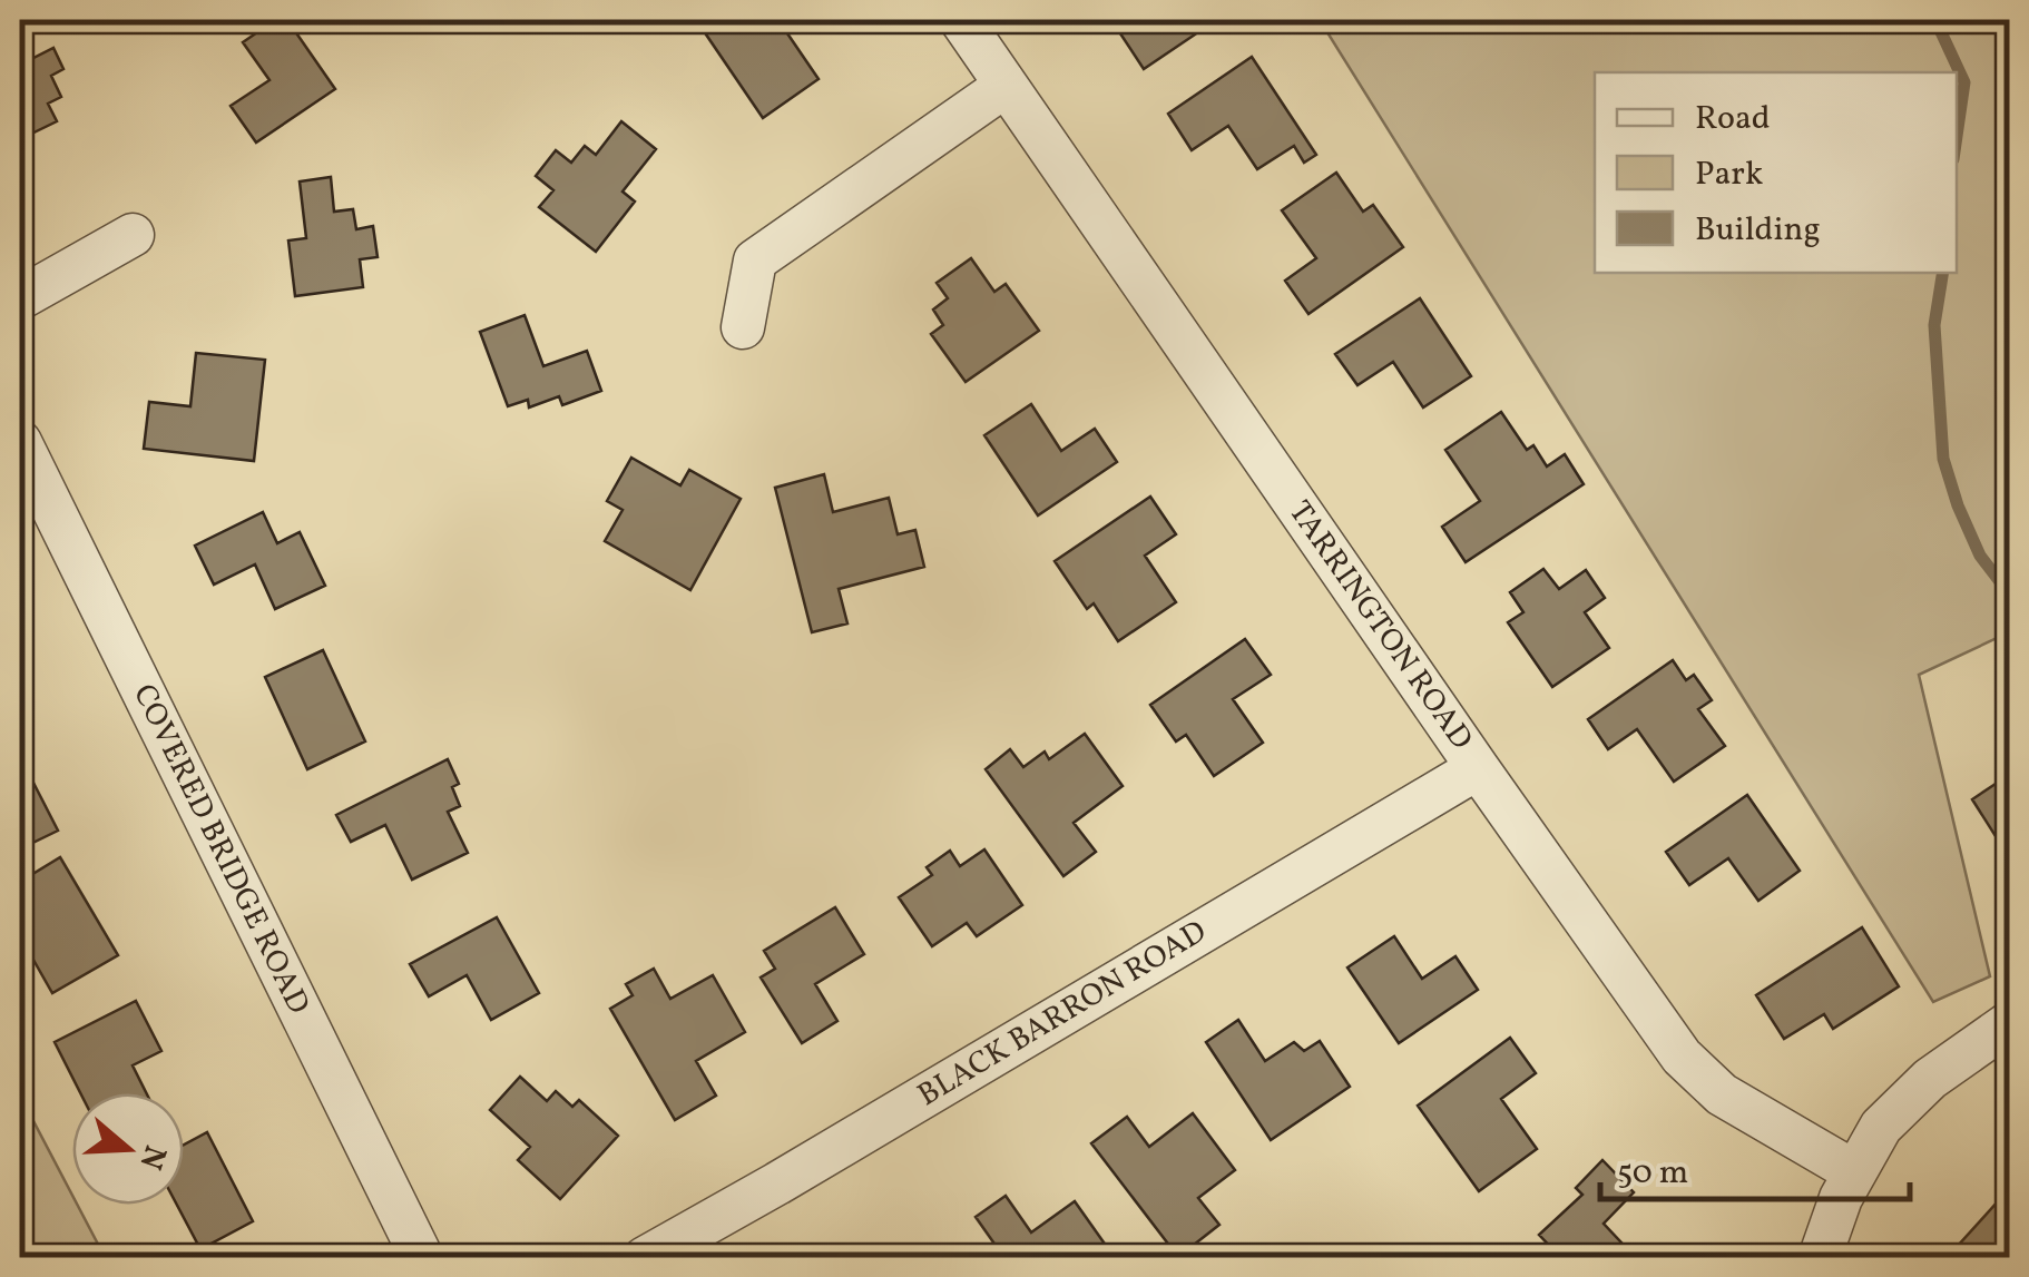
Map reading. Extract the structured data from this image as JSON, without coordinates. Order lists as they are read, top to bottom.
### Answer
{
  "streets": {
    "street": ["TARRINGTON ROAD", "COVERED BRIDGE ROAD", "BLACK BARRON ROAD"]
  },
  "crossings": [
    ["TARRINGTON ROAD", "BLACK BARRON ROAD"]
  ],
  "legend": ["Road", "Park", "Building"],
  "scale_bar": "50 m",
  "north": "right"
}
